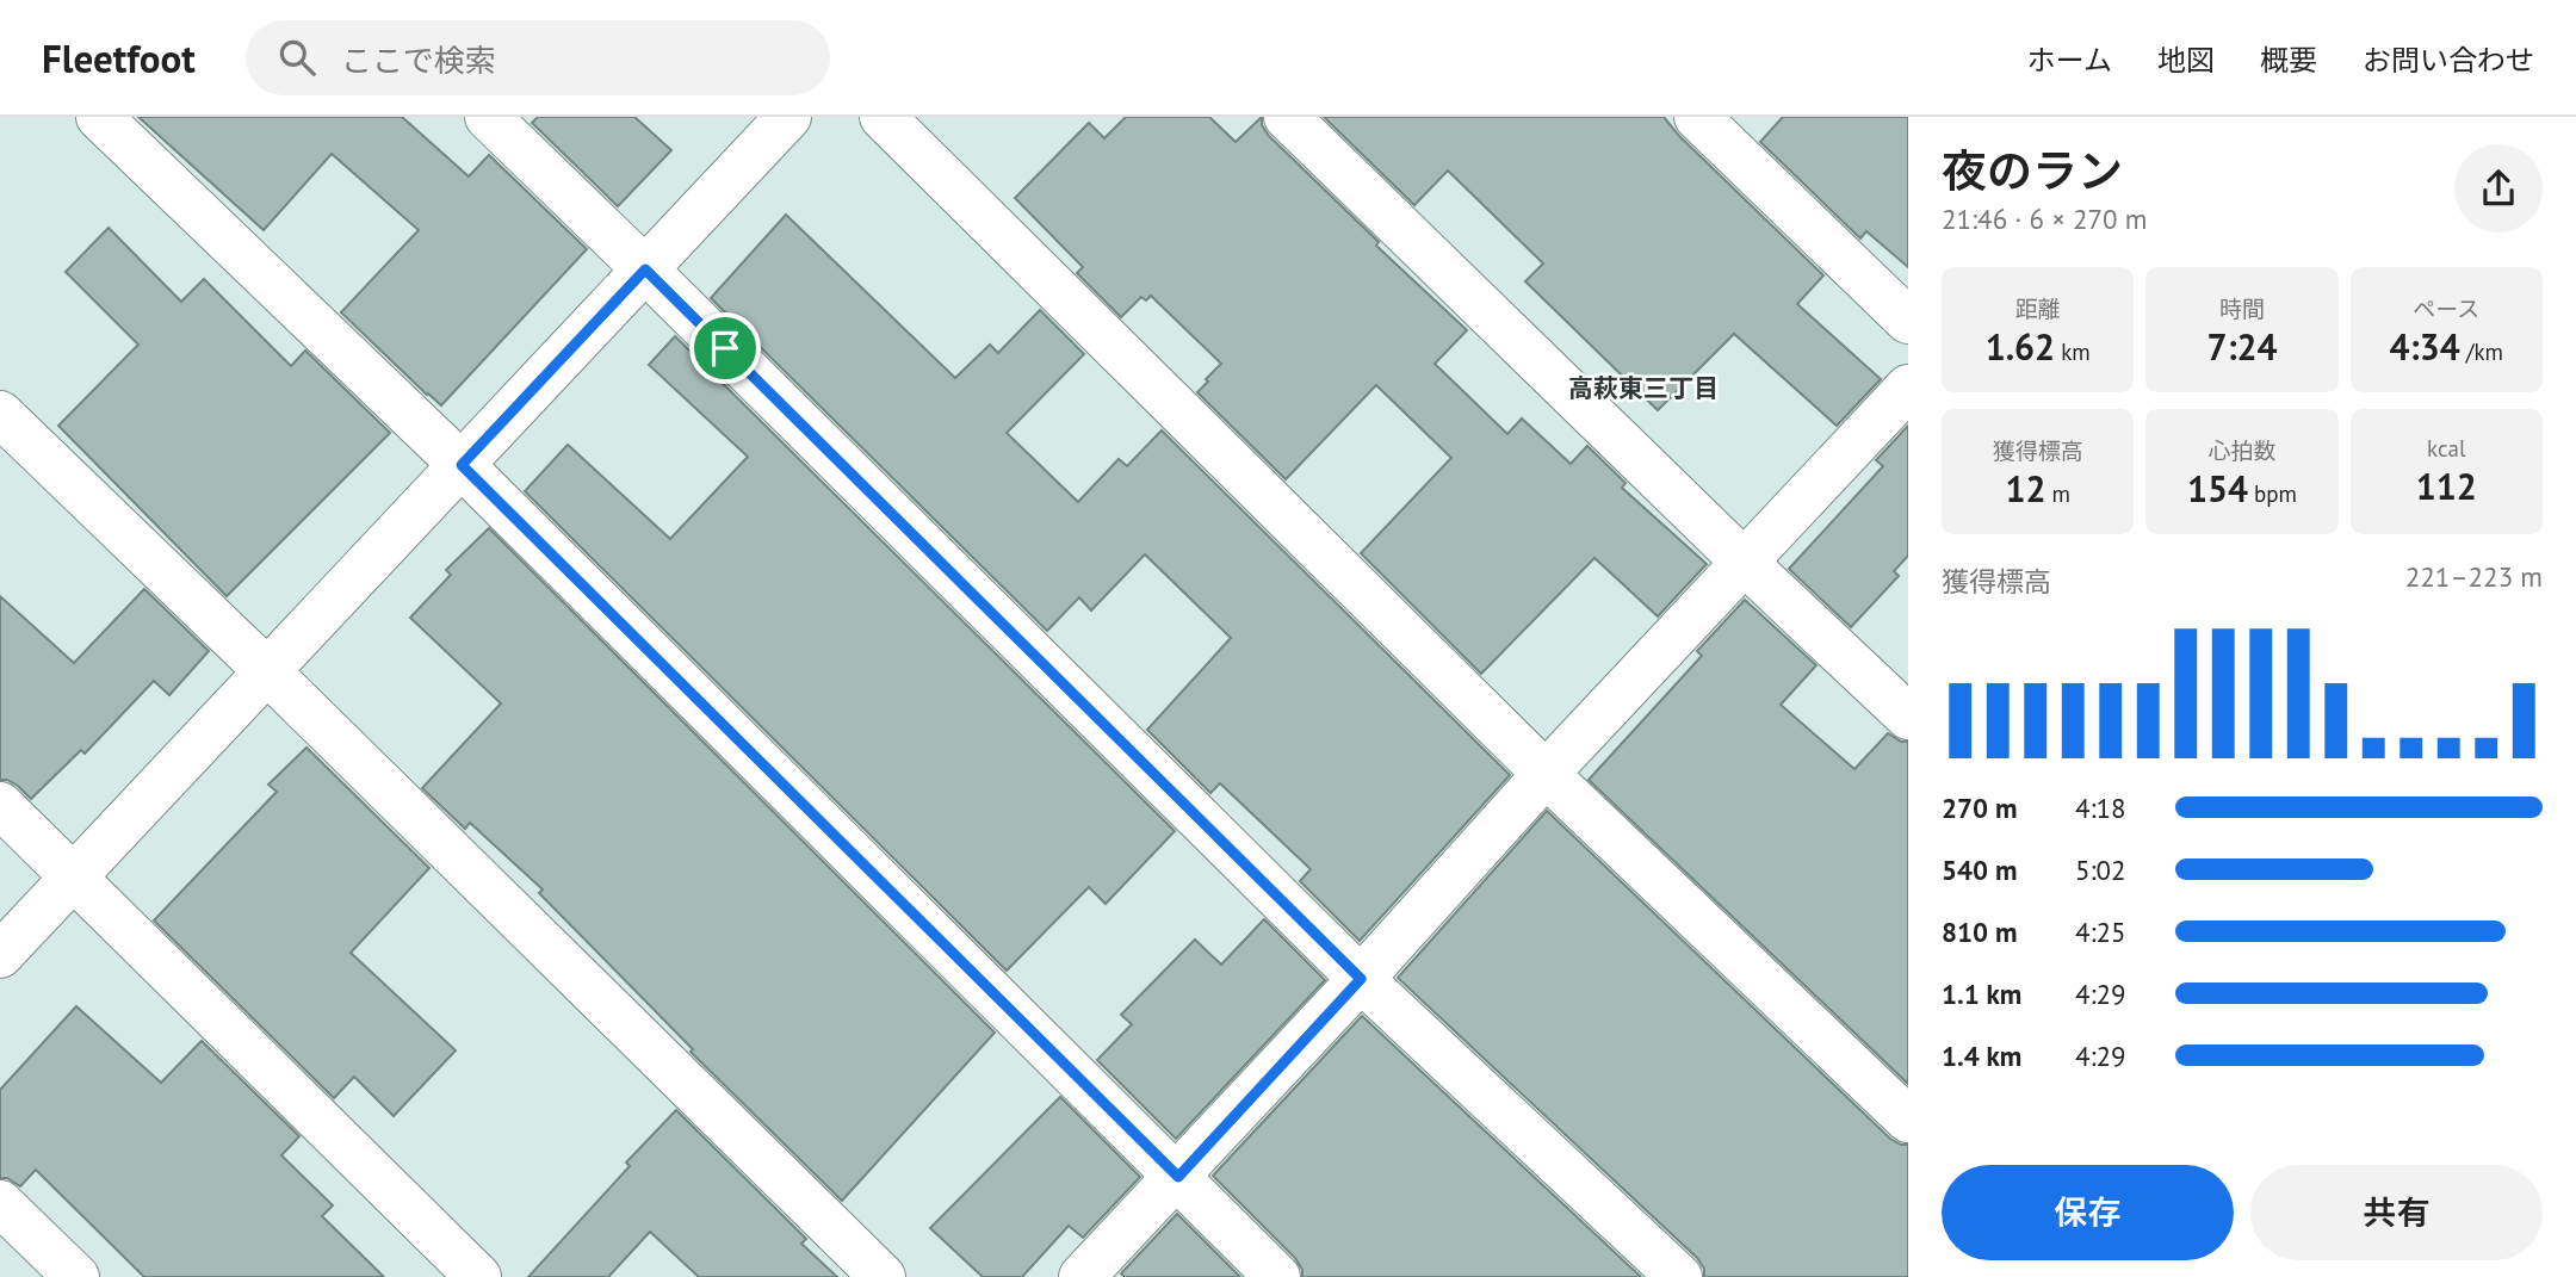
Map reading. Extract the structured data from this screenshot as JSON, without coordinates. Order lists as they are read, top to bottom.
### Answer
{
  "districts": ["高萩東三丁目"],
  "page": {
    "header": "Fleetfoot",
    "search": "ここで検索",
    "nav": [
      "ホーム",
      "地図",
      "概要",
      "お問い合わせ"
    ],
    "heading": ["夜のラン", "21:46 · 6 × 270 m"],
    "stats": [
      ["距離", "1.62 km"],
      ["時間", "7:24"],
      ["ペース", "4:34 /km"],
      ["獲得標高", "12 m"],
      ["心拍数", "154 bpm"],
      ["kcal", "112"]
    ],
    "chart": ["獲得標高", "221–223 m"],
    "list": [
      {
        "name": "270 m",
        "note": "4:18"
      },
      {
        "name": "540 m",
        "note": "5:02"
      },
      {
        "name": "810 m",
        "note": "4:25"
      },
      {
        "name": "1.1 km",
        "note": "4:29"
      },
      {
        "name": "1.4 km",
        "note": "4:29"
      }
    ],
    "buttons": ["保存", "共有"]
  }
}
